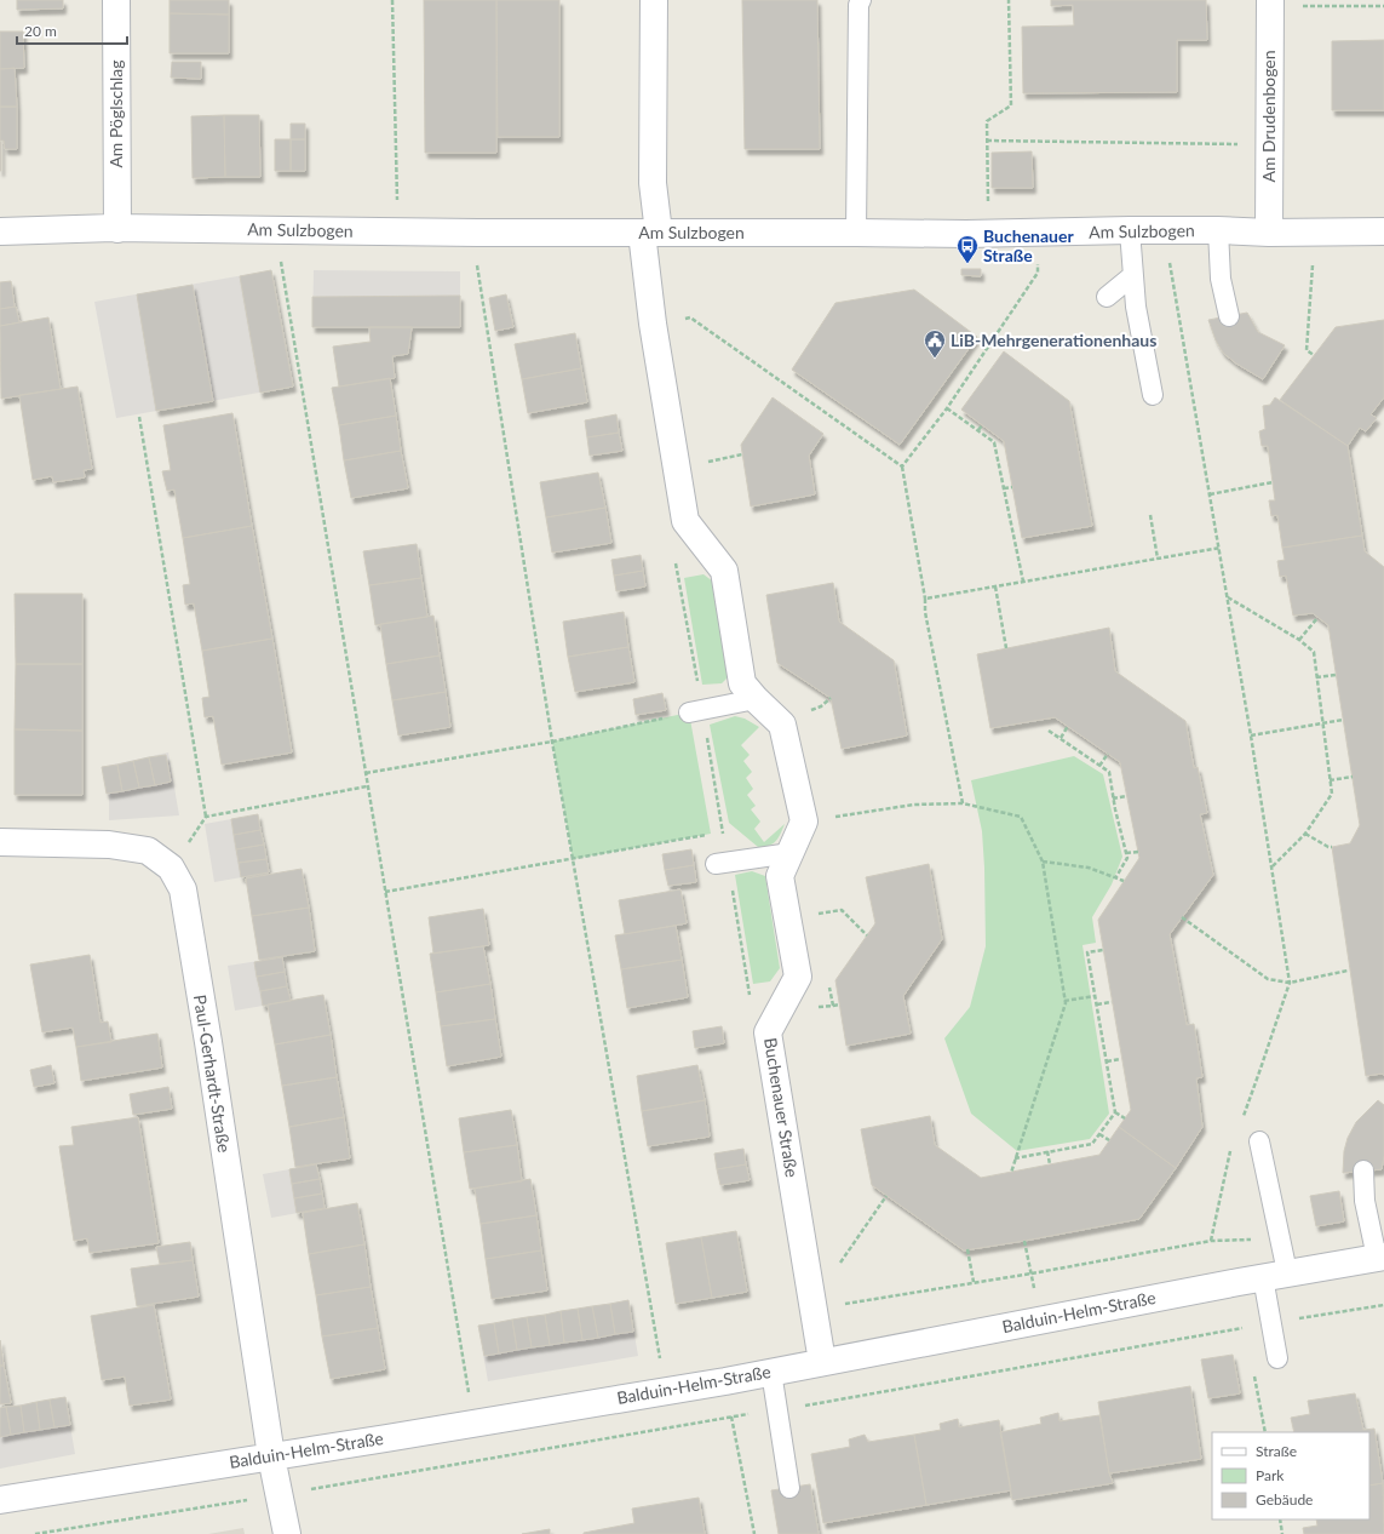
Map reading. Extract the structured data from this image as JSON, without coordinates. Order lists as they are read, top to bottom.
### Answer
{
  "streets": {
    "street": [
      "Am Pöglschlag",
      "Am Drudenbogen",
      "Am Sulzbogen",
      "Paul-Gerhardt-Straße",
      "Buchenauer Straße",
      "Balduin-Helm-Straße"
    ]
  },
  "crossings": [
    ["Am Pöglschlag", "Am Sulzbogen"],
    ["Am Drudenbogen", "Am Sulzbogen"],
    ["Paul-Gerhardt-Straße", "Balduin-Helm-Straße"],
    ["Buchenauer Straße", "Balduin-Helm-Straße"]
  ],
  "places": {
    "bus stop": ["Buchenauer Straße"],
    "public building": ["LiB-Mehrgenerationenhaus"]
  },
  "legend": ["Straße", "Park", "Gebäude"],
  "scale_bar": "20 m"
}
